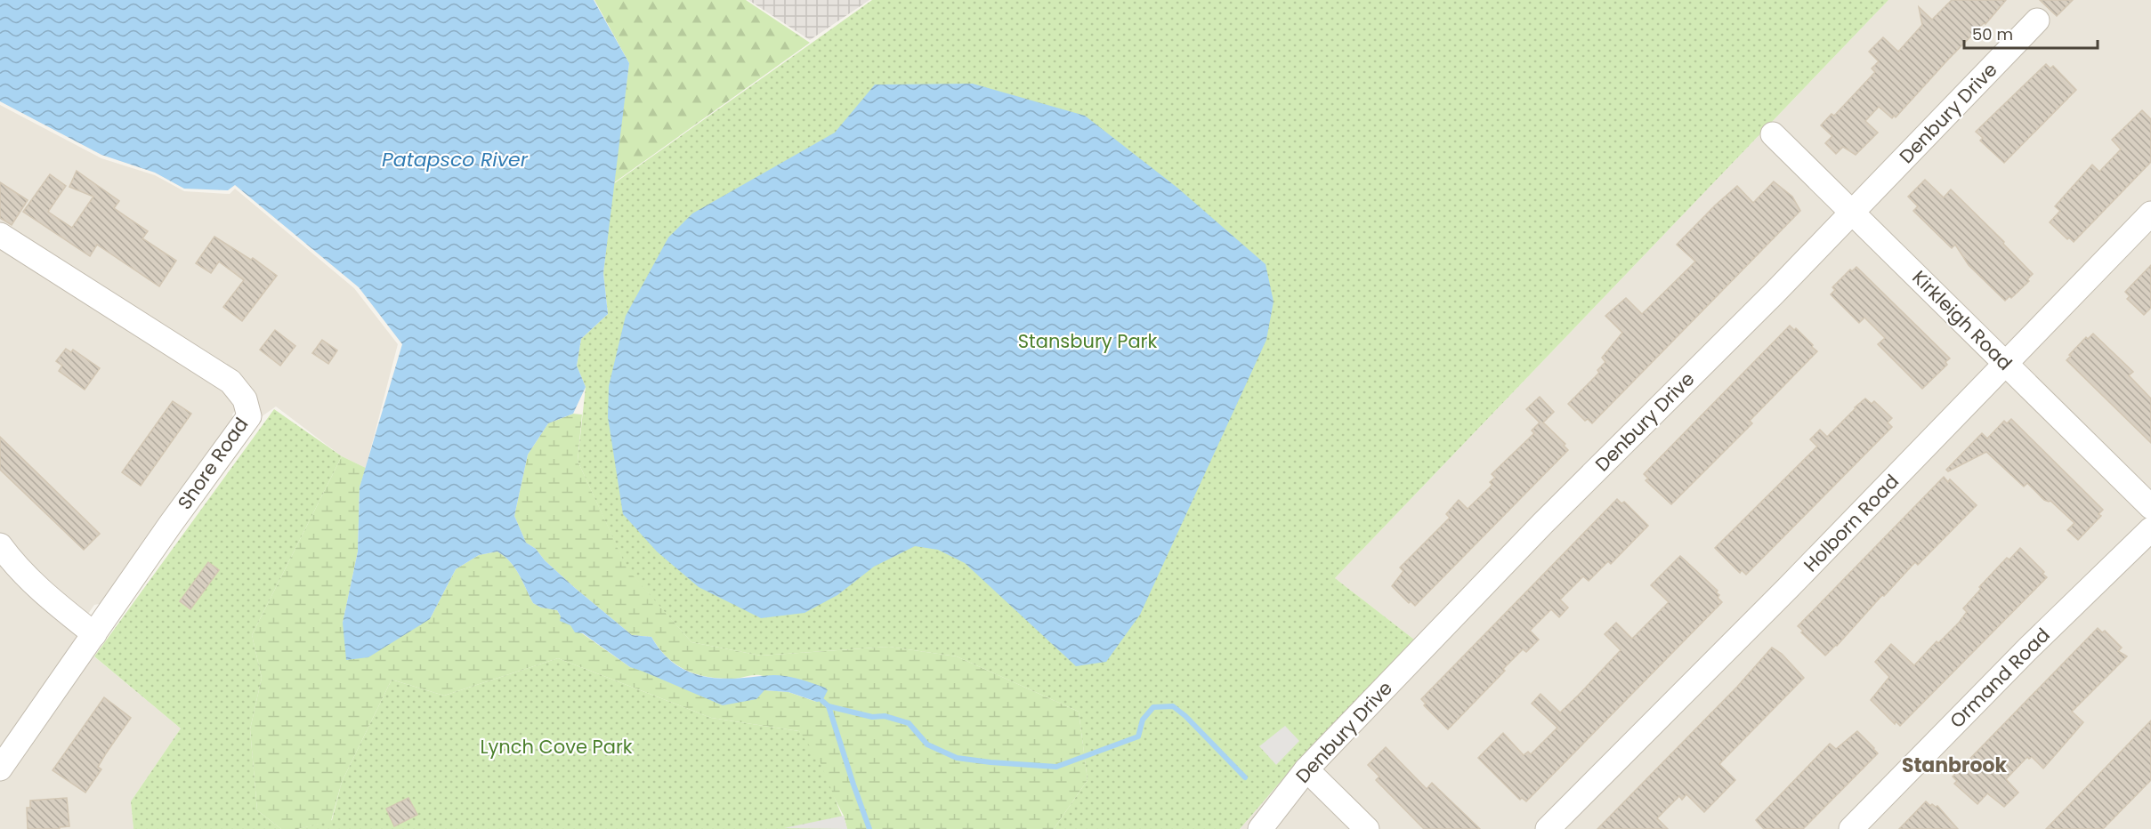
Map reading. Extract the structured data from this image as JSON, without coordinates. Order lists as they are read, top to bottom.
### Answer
{
  "streets": {
    "street": [
      "Denbury Drive",
      "Kirkleigh Road",
      "Shore Road",
      "Holborn Road",
      "Ormand Road"
    ]
  },
  "crossings": [
    ["Denbury Drive", "Kirkleigh Road"],
    ["Kirkleigh Road", "Holborn Road"]
  ],
  "districts": ["Stanbrook"],
  "water": ["Patapsco River"],
  "parks": ["Stansbury Park", "Lynch Cove Park"],
  "scale_bar": "50 m"
}
